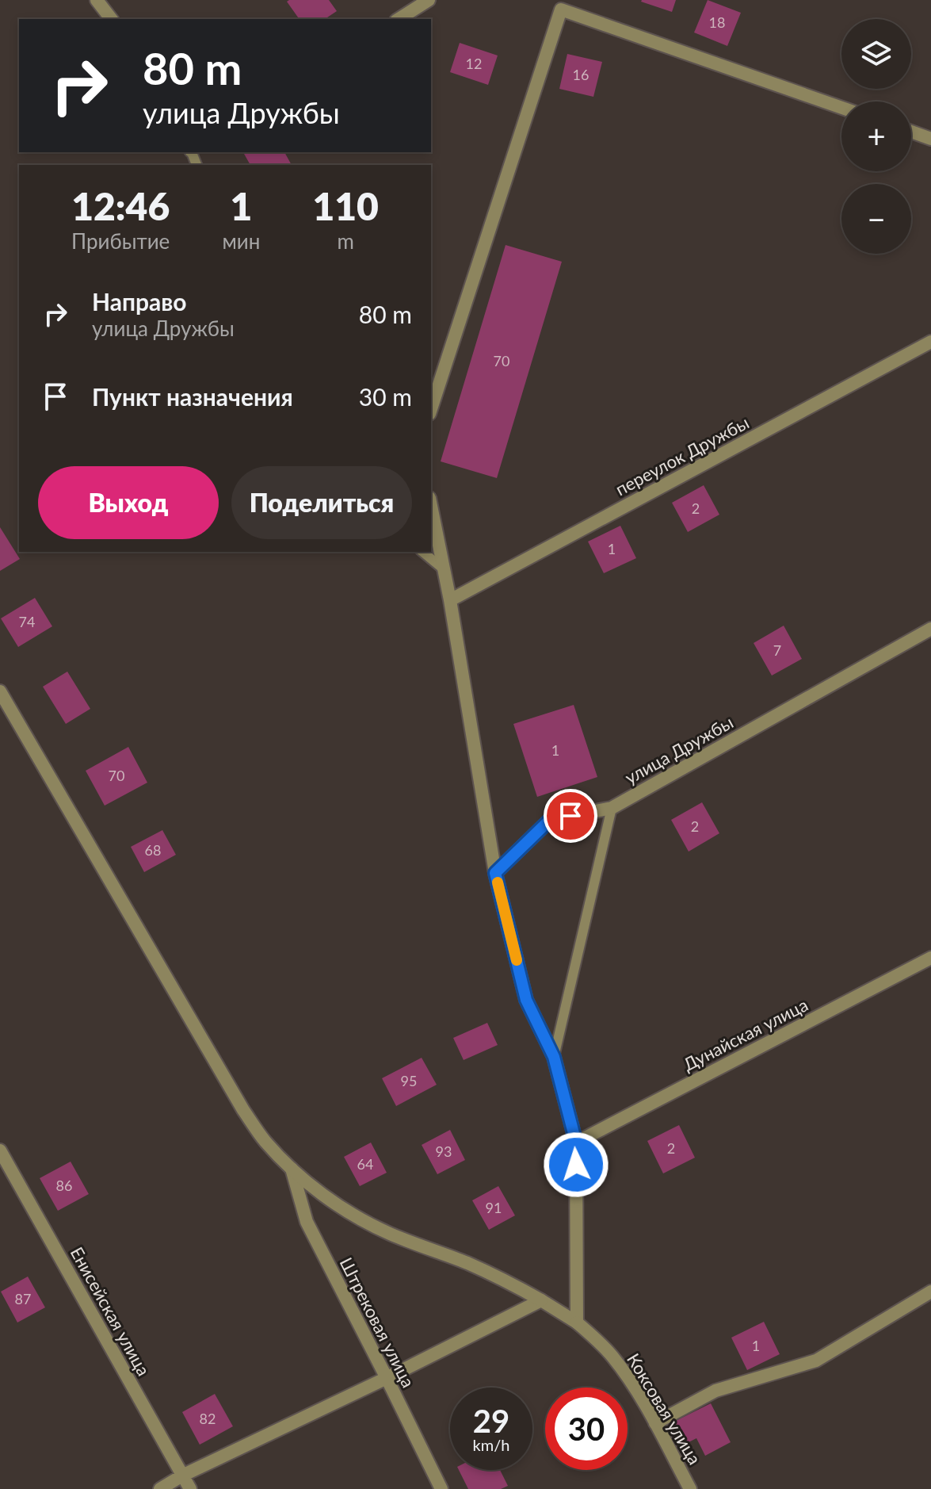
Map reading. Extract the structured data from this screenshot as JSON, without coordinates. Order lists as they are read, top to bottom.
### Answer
{
  "streets": {
    "street": [
      "переулок Дружбы",
      "улица Дружбы",
      "Дунайская улица",
      "Енисейская улица",
      "Штрековая улица",
      "Коксовая улица"
    ]
  },
  "crossings": [
    ["Штрековая улица", "Коксовая улица"]
  ],
  "house_numbers": [
    "18",
    "12",
    "16",
    "70",
    "2",
    "1",
    "74",
    "7",
    "1",
    "70",
    "2",
    "68",
    "95",
    "2",
    "93",
    "64",
    "86",
    "91",
    "87",
    "1",
    "82"
  ],
  "page": {
    "map_buttons": ["+", "−"],
    "turn": ["80 m", "улица Дружбы"],
    "eta": [
      "12:46",
      "Прибытие",
      "1",
      "мин",
      "110",
      "m"
    ],
    "list": [
      {
        "name": "Направо",
        "note": "улица Дружбы",
        "value": "80 m"
      },
      {
        "name": "Пункт назначения",
        "value": "30 m"
      }
    ],
    "buttons": ["Выход", "Поделиться"],
    "speed": "29 km/h",
    "limit": "30"
  }
}
